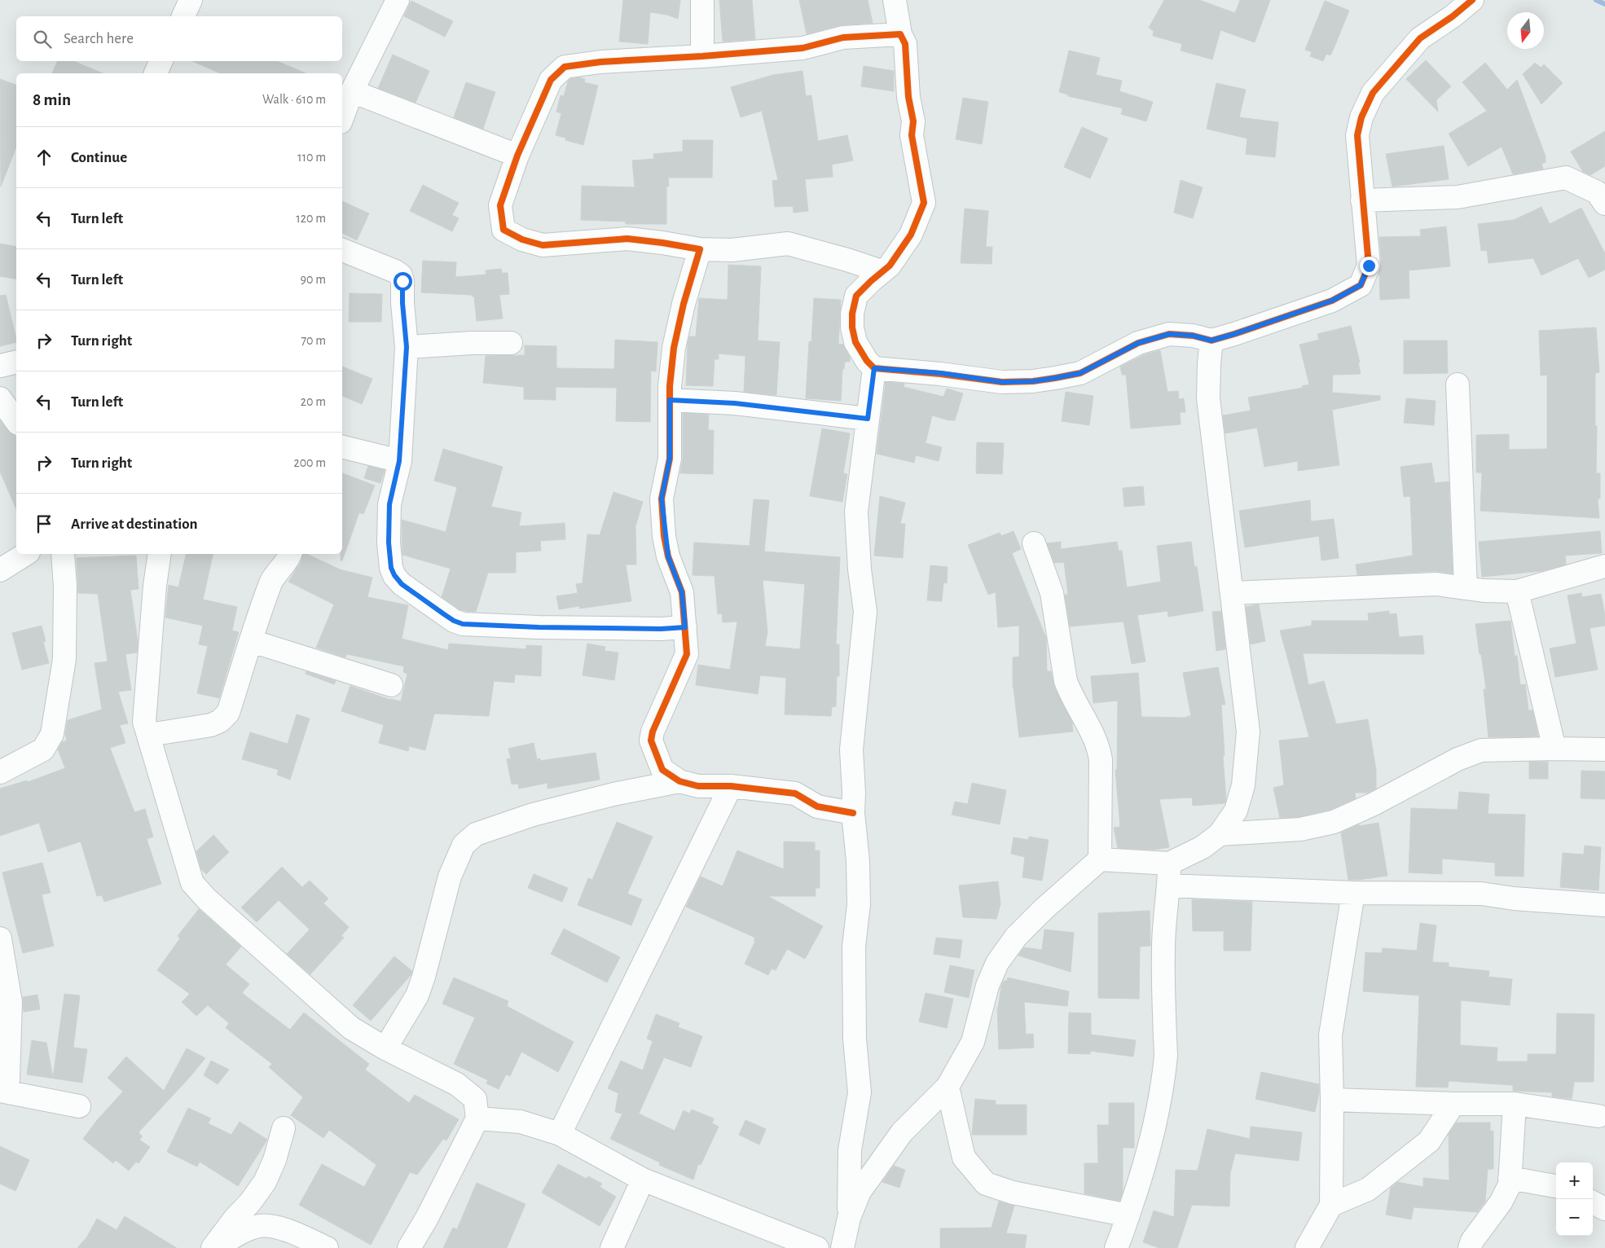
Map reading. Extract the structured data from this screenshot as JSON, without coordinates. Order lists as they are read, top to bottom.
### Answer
{
  "north": "bottom",
  "page": {
    "search": "Search here",
    "heading": ["8 min", "Walk · 610 m"],
    "list": [
      ["Continue", "110 m"],
      ["Turn left", "120 m"],
      ["Turn left", "90 m"],
      ["Turn right", "70 m"],
      ["Turn left", "20 m"],
      ["Turn right", "200 m"],
      "Arrive at destination"
    ],
    "map_buttons": ["+", "−"]
  }
}
